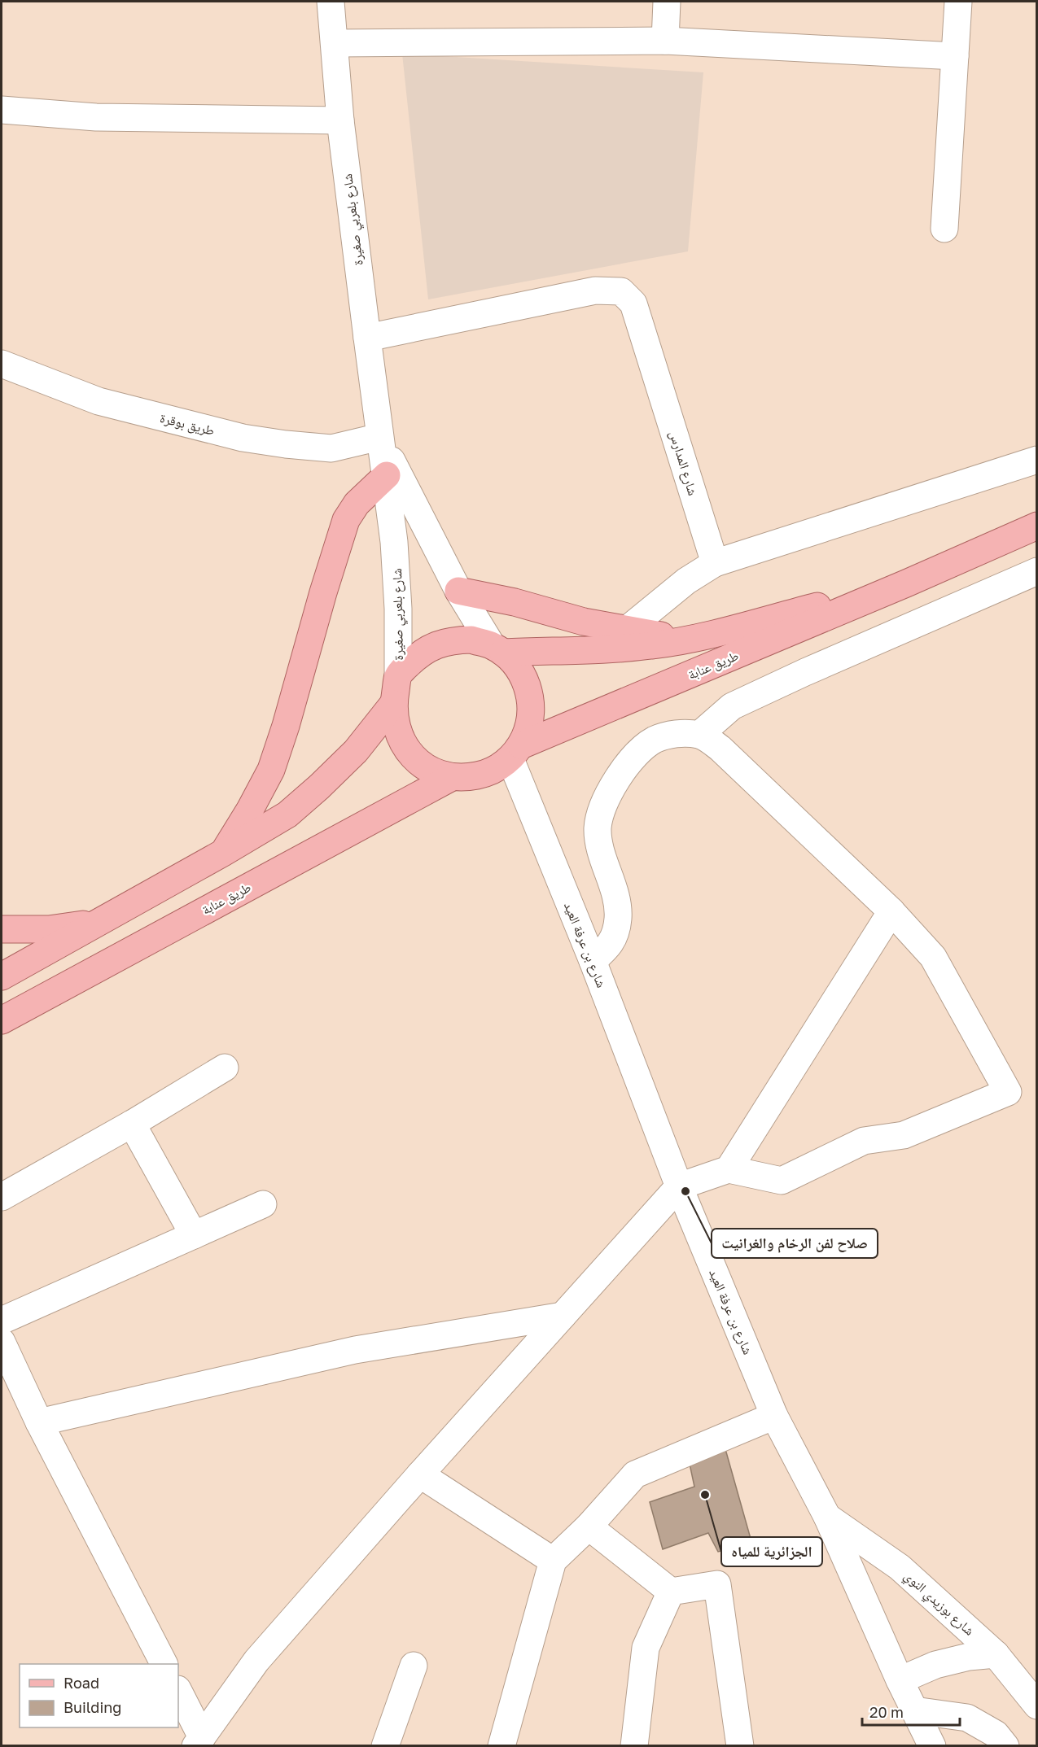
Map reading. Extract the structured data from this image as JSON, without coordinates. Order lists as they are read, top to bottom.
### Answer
{
  "streets": {
    "main road": ["طريق عنابة"],
    "street": [
      "شارع بلعربي صغيرة",
      "طريق بوقرة",
      "شارع المدارس",
      "شارع بن عرفة العيد",
      "شارع بوزيدي النوي"
    ]
  },
  "crossings": [
    ["شارع بلعربي صغيرة", "طريق بوقرة"],
    ["شارع بلعربي صغيرة", "شارع المدارس"],
    ["شارع بلعربي صغيرة", "طريق عنابة"],
    ["شارع بلعربي صغيرة", "شارع بن عرفة العيد"],
    ["طريق عنابة", "شارع بن عرفة العيد"],
    ["شارع بن عرفة العيد", "شارع بوزيدي النوي"]
  ],
  "places": ["صلاح لفن الرخام والغرانيت", "الجزائرية للمياه"],
  "legend": ["Road", "Building"],
  "scale_bar": "20 m"
}
